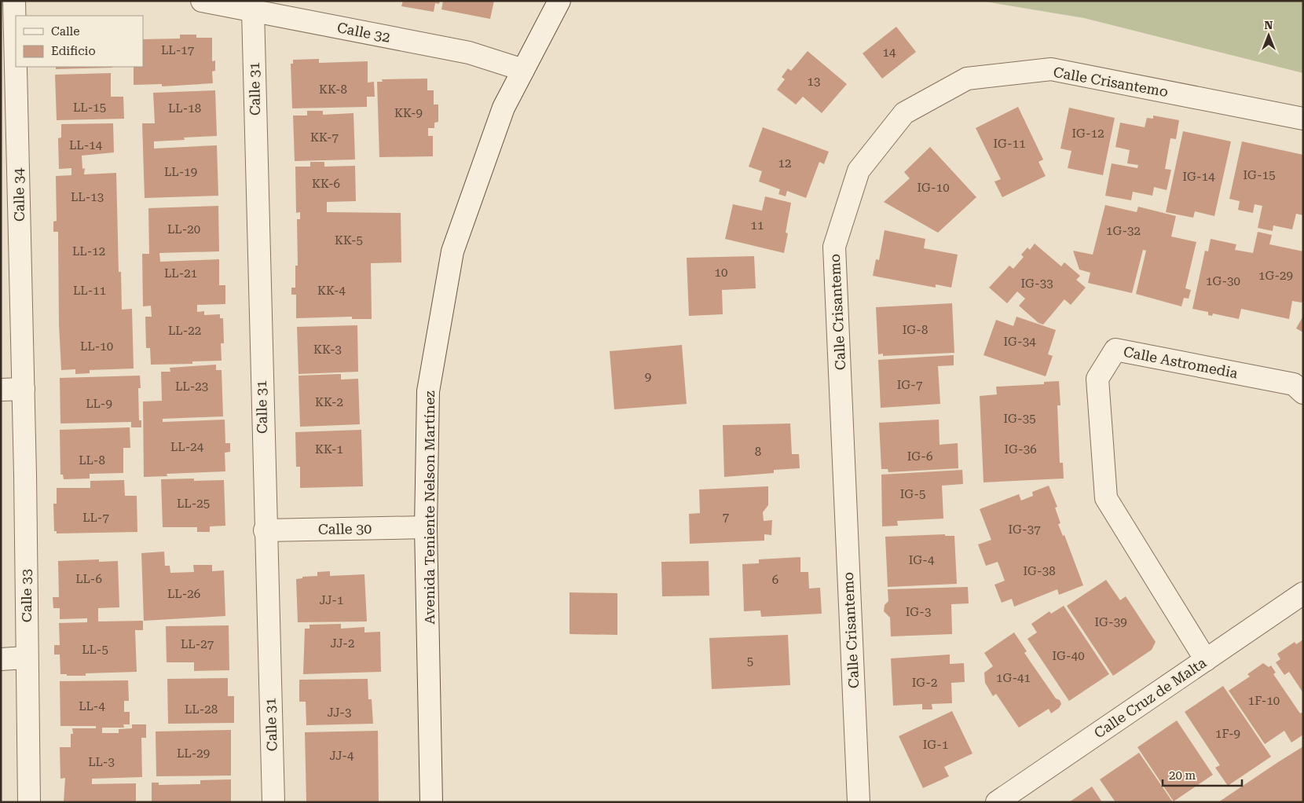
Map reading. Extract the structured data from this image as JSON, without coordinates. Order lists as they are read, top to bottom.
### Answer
{
  "streets": {
    "street": [
      "Calle 32",
      "Calle Crisantemo",
      "Calle 31",
      "Calle 34",
      "Calle Astromedia",
      "Avenida Teniente Nelson Martínez",
      "Calle 30",
      "Calle 33",
      "Calle Cruz de Malta"
    ]
  },
  "crossings": [
    ["Calle 32", "Calle 31"],
    ["Calle 32", "Avenida Teniente Nelson Martínez"],
    ["Calle 31", "Calle 30"],
    ["Calle 34", "Calle 33"],
    ["Calle Astromedia", "Calle Cruz de Malta"],
    ["Avenida Teniente Nelson Martínez", "Calle 30"]
  ],
  "house_numbers": [
    "LL-17",
    "14",
    "13",
    "KK-8",
    "LL-15",
    "LL-18",
    "KK-9",
    "IG-12",
    "KK-7",
    "IG-11",
    "LL-14",
    "12",
    "LL-19",
    "IG-15",
    "IG-14",
    "KK-6",
    "IG-10",
    "LL-13",
    "11",
    "LL-20",
    "1G-32",
    "KK-5",
    "LL-12",
    "10",
    "LL-21",
    "1G-29",
    "1G-30",
    "IG-33",
    "LL-11",
    "KK-4",
    "IG-8",
    "LL-22",
    "IG-34",
    "LL-10",
    "KK-3",
    "9",
    "IG-7",
    "LL-23",
    "KK-2",
    "LL-9",
    "IG-35",
    "LL-24",
    "KK-1",
    "IG-36",
    "8",
    "IG-6",
    "LL-8",
    "IG-5",
    "LL-25",
    "7",
    "LL-7",
    "IG-37",
    "IG-4",
    "IG-38",
    "LL-6",
    "6",
    "LL-26",
    "JJ-1",
    "IG-3",
    "IG-39",
    "JJ-2",
    "LL-27",
    "LL-5",
    "IG-40",
    "5",
    "1G-41",
    "IG-2",
    "1F-10",
    "LL-4",
    "LL-28",
    "JJ-3",
    "1F-9",
    "IG-1",
    "LL-29",
    "JJ-4",
    "LL-3"
  ],
  "legend": ["Calle", "Edificio"],
  "scale_bar": "20 m",
  "north": "top"
}
